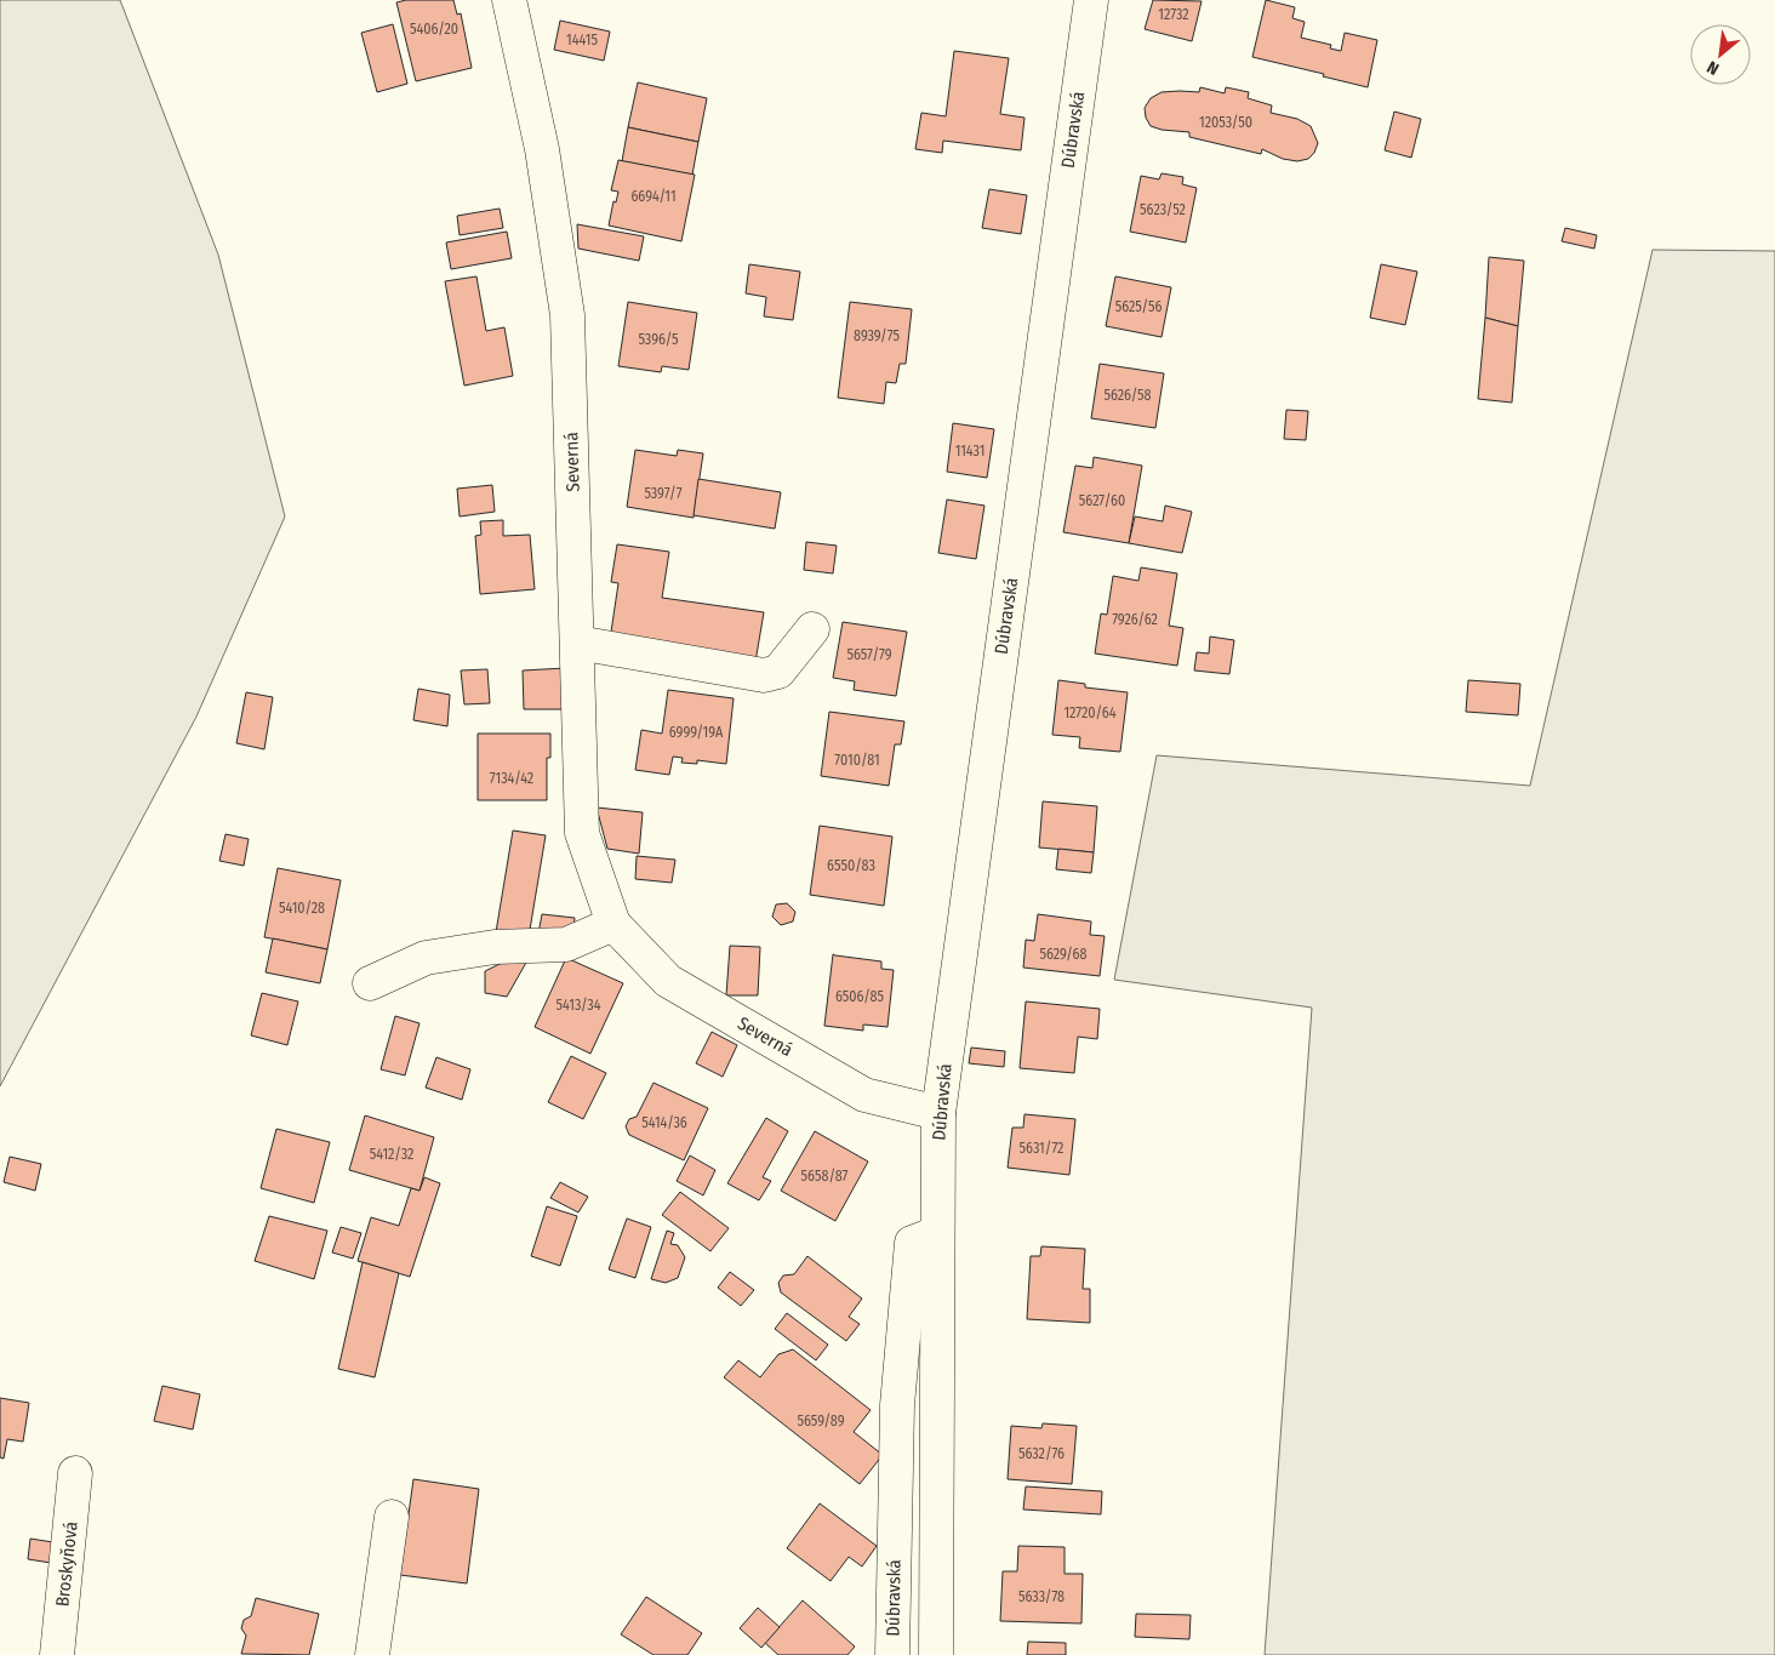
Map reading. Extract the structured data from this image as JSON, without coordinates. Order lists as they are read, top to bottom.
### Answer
{
  "streets": {
    "street": ["Dúbravská", "Severná", "Broskyňová"]
  },
  "crossings": [
    ["Dúbravská", "Severná"]
  ],
  "house_numbers": [
    "12732",
    "5406/20",
    "14415",
    "12053/50",
    "6694/11",
    "5623/52",
    "5625/56",
    "8939/75",
    "5396/5",
    "5626/58",
    "11431",
    "5397/7",
    "5627/60",
    "7926/62",
    "5657/79",
    "12720/64",
    "6999/19A",
    "7010/81",
    "7134/42",
    "6550/83",
    "5410/28",
    "5629/68",
    "6506/85",
    "5413/34",
    "5414/36",
    "5631/72",
    "5412/32",
    "5658/87",
    "5659/89",
    "5632/76",
    "5633/78"
  ],
  "north": "bottom left"
}
